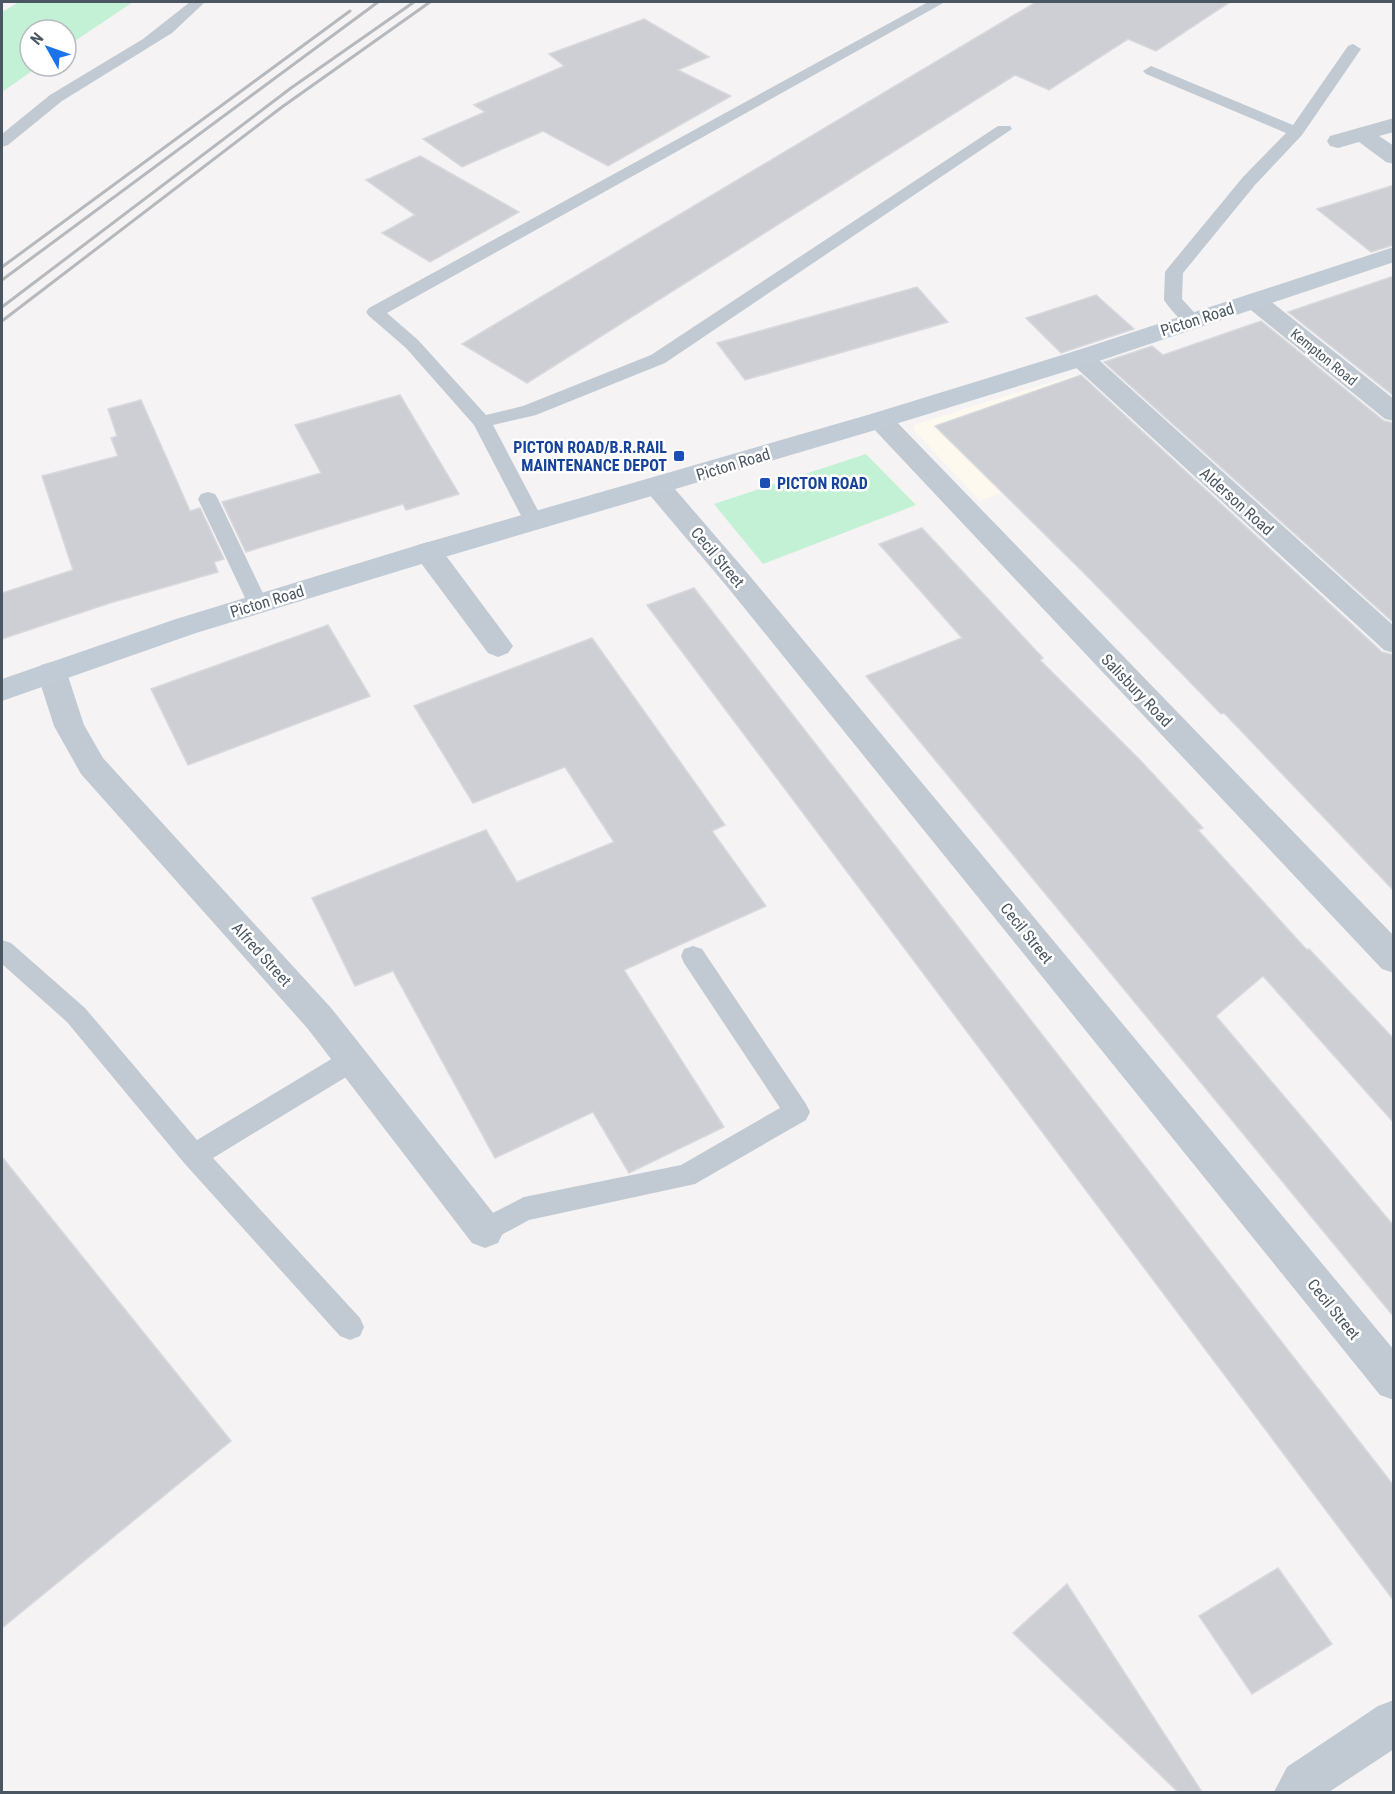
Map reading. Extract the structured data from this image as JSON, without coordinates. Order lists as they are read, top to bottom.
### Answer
{
  "streets": {
    "main road": ["Picton Road"],
    "street": [
      "Kempton Road",
      "Alderson Road",
      "Cecil Street",
      "Salisbury Road",
      "Alfred Street"
    ]
  },
  "crossings": [
    ["Picton Road", "Kempton Road"],
    ["Picton Road", "Alderson Road"],
    ["Picton Road", "Cecil Street"],
    ["Picton Road", "Salisbury Road"],
    ["Picton Road", "Alfred Street"]
  ],
  "places": {
    "transit": ["PICTON ROAD/B.R.RAIL MAINTENANCE DEPOT", "PICTON ROAD"]
  },
  "north": "top left"
}
